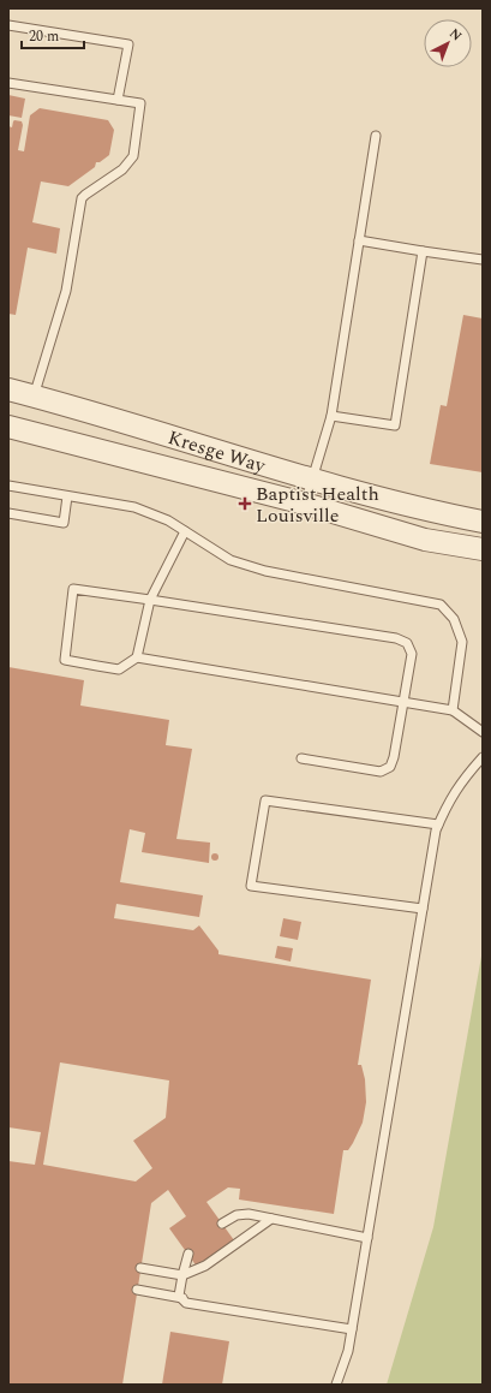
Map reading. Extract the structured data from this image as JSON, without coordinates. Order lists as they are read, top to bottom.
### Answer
{
  "streets": {
    "street": ["Kresge Way"]
  },
  "places": {
    "health": ["Baptist Health Louisville"]
  },
  "scale_bar": "20 m",
  "north": "top right"
}
